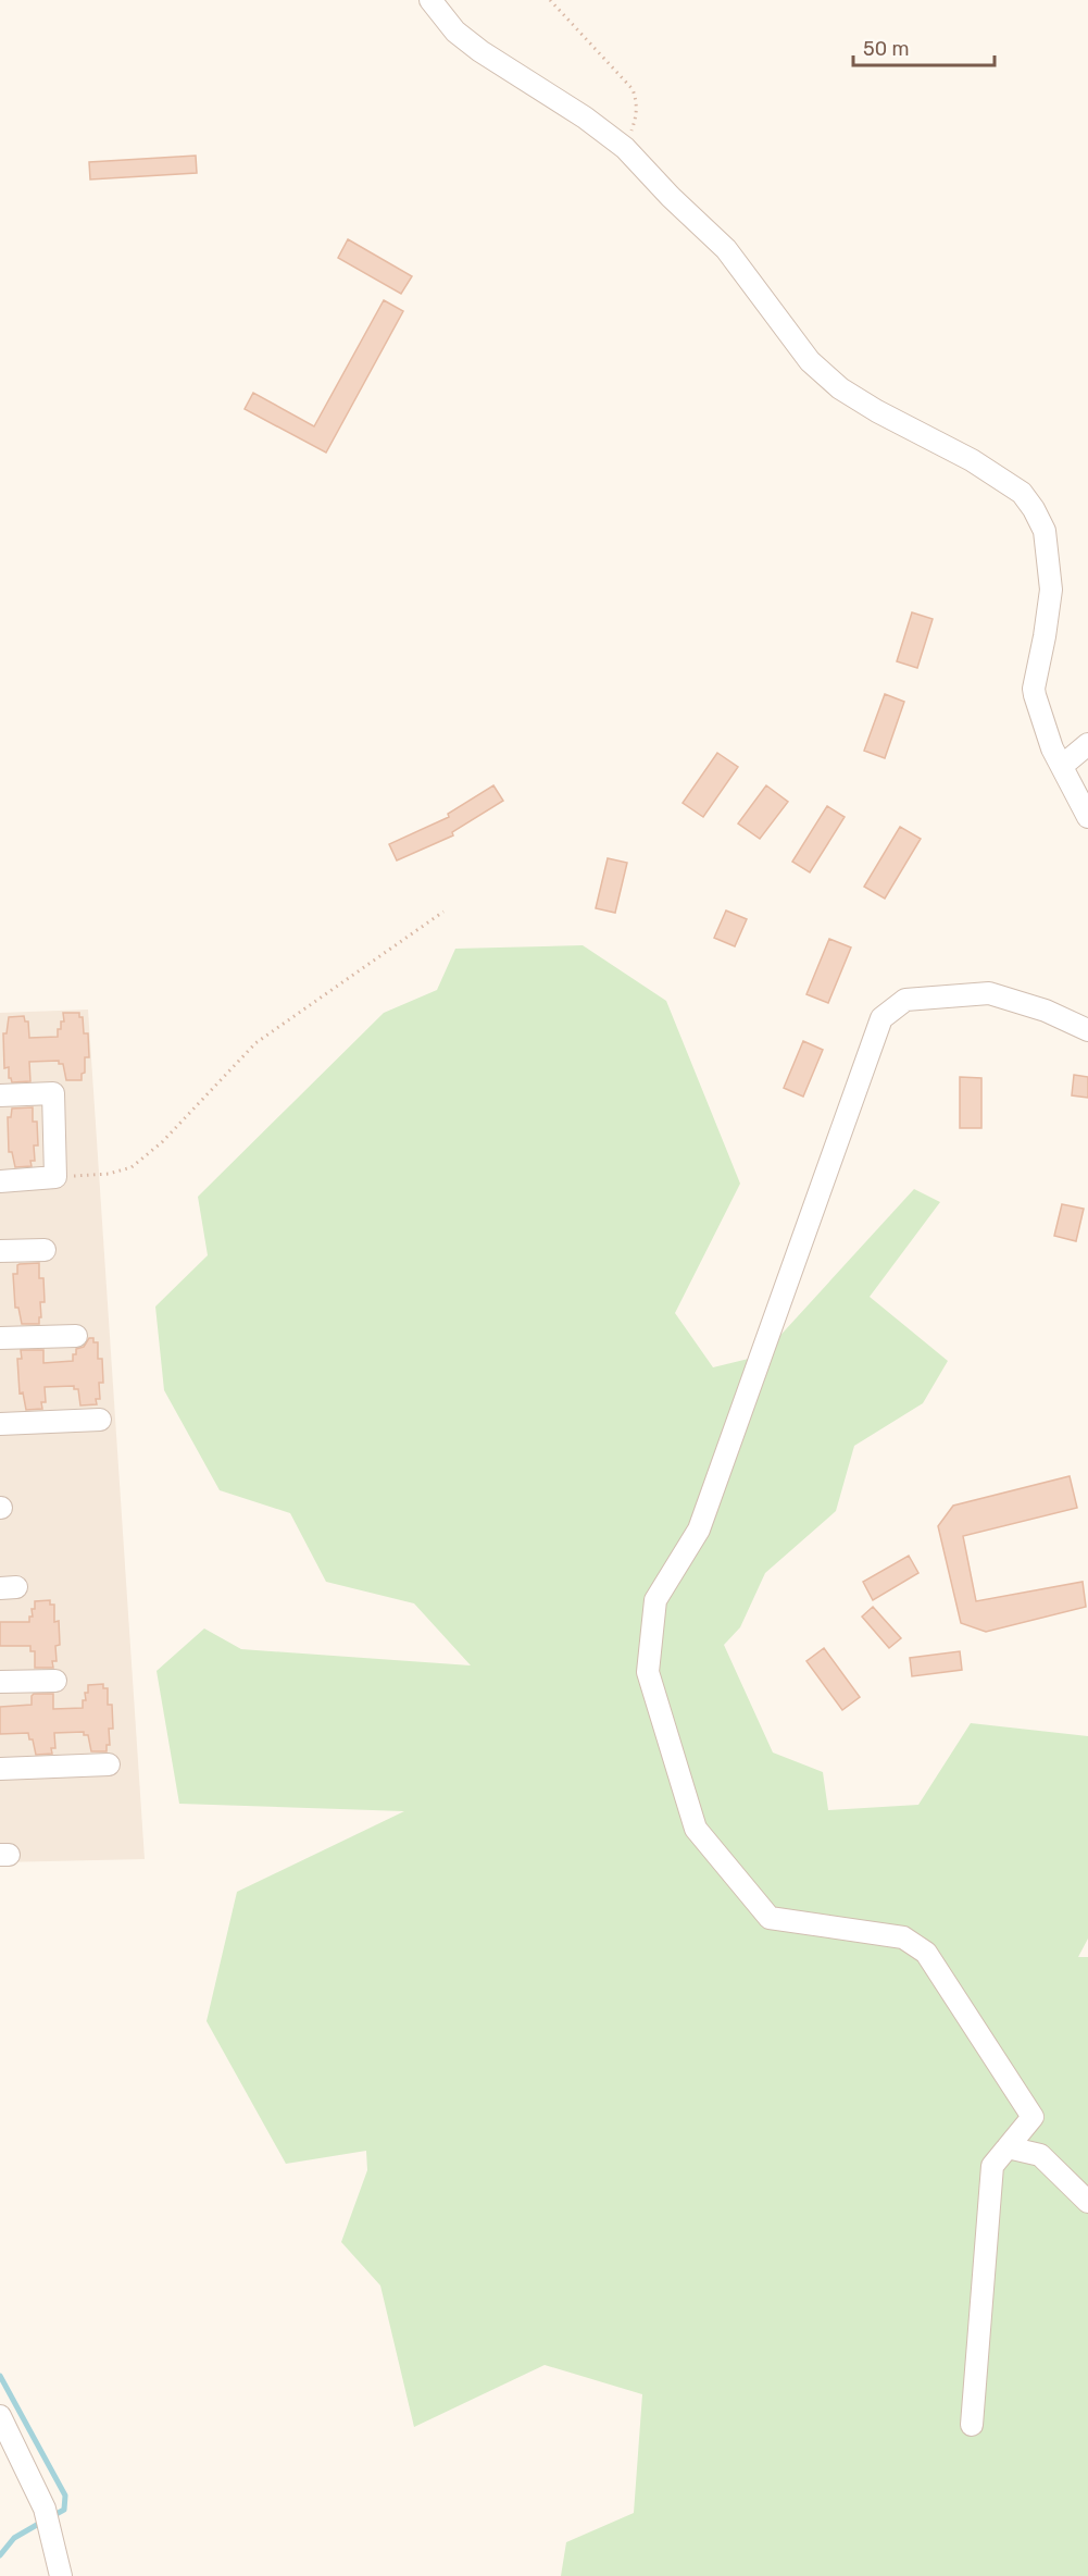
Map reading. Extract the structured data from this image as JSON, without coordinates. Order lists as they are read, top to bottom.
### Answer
{
  "scale_bar": "50 m"
}
